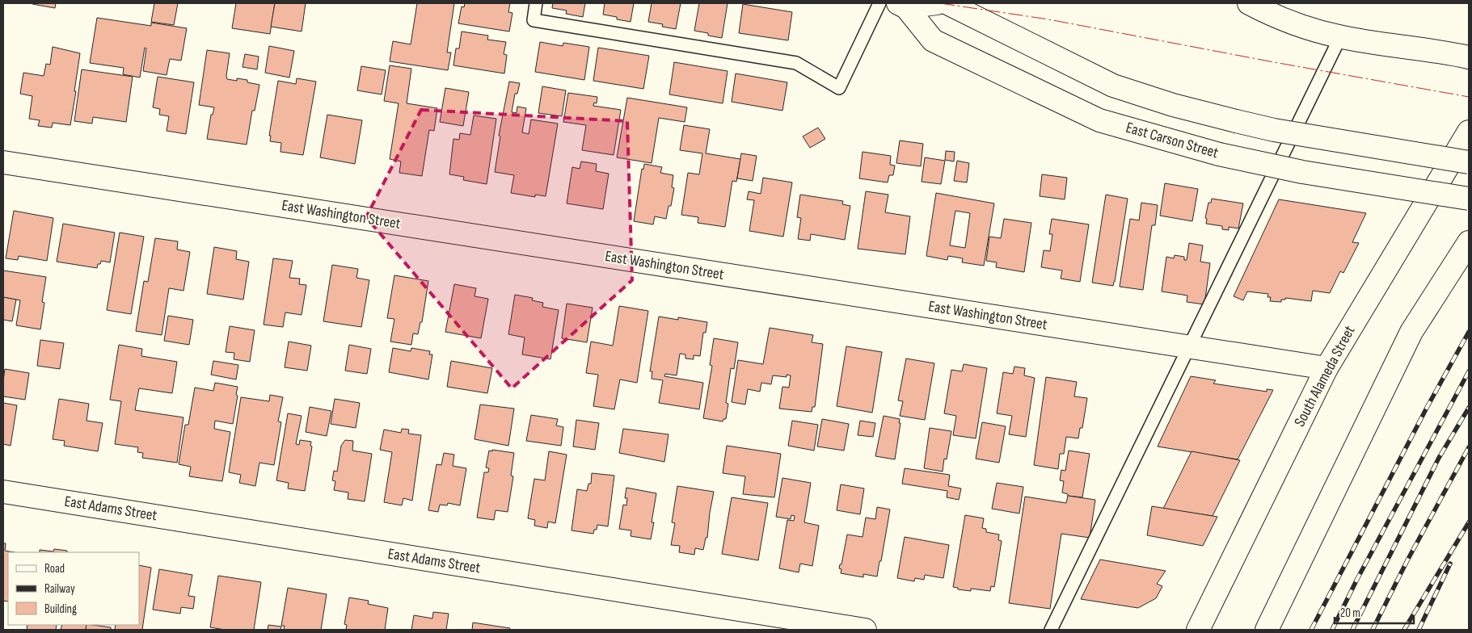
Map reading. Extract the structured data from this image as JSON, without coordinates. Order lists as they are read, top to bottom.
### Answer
{
  "streets": {
    "main road": [
      "East Carson Street",
      "East Washington Street",
      "South Alameda Street",
      "East Adams Street"
    ]
  },
  "crossings": [
    ["East Washington Street", "South Alameda Street"]
  ],
  "legend": ["Road", "Railway", "Building"],
  "scale_bar": "20 m"
}
